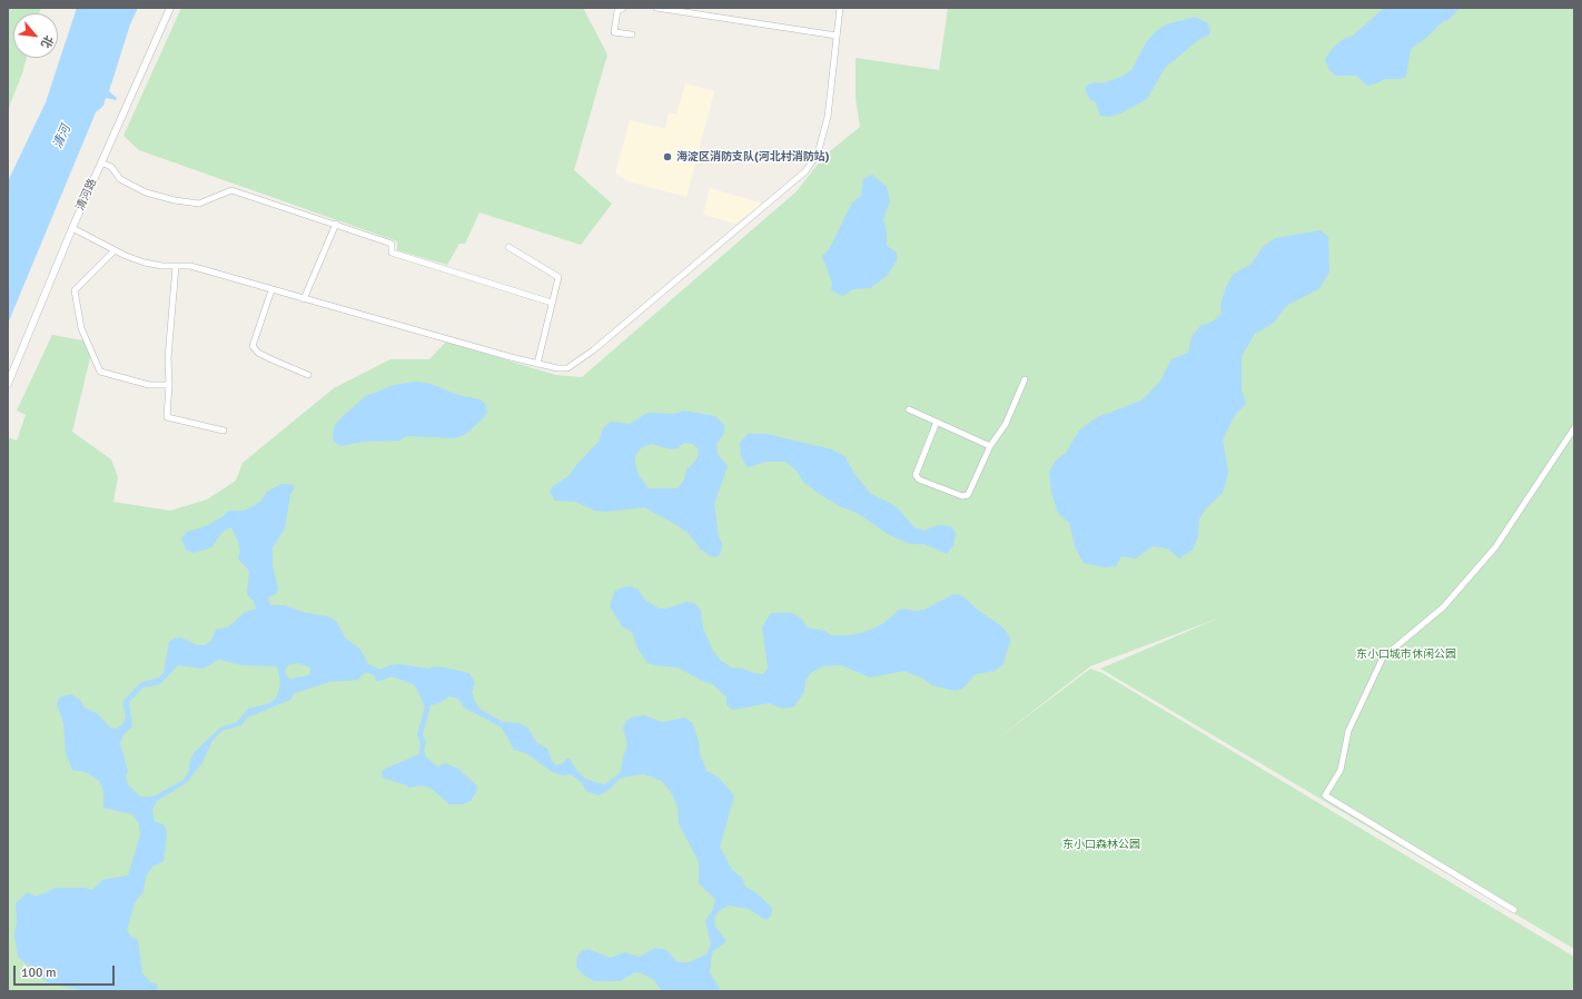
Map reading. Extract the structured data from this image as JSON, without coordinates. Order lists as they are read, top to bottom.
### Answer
{
  "streets": {
    "street": ["清河路"]
  },
  "water": ["清河"],
  "parks": ["东小口城市休闲公园", "东小口森林公园"],
  "places": ["海淀区消防支队(河北村消防站)"],
  "scale_bar": "100 m",
  "north": "bottom right"
}
